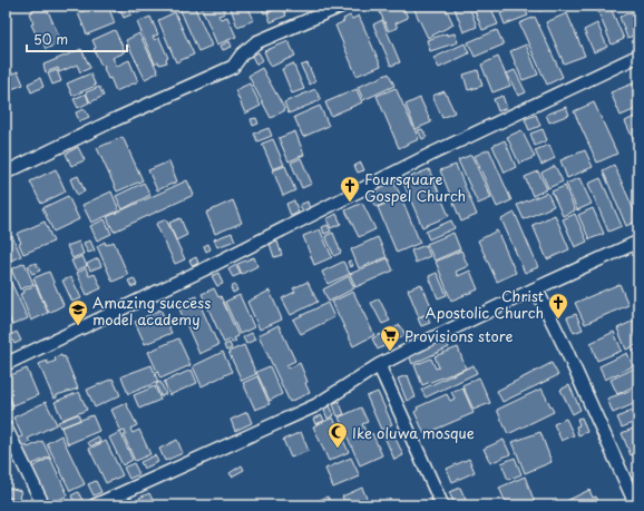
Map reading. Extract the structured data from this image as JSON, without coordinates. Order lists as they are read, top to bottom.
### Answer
{
  "places": {
    "church": ["Foursquare Gospel Church", "Christ Apostolic Church"],
    "school or university": ["Amazing success model academy"],
    "supermarket": ["Provisions store"],
    "mosque": ["Ike oluwa mosque"]
  },
  "scale_bar": "50 m"
}
